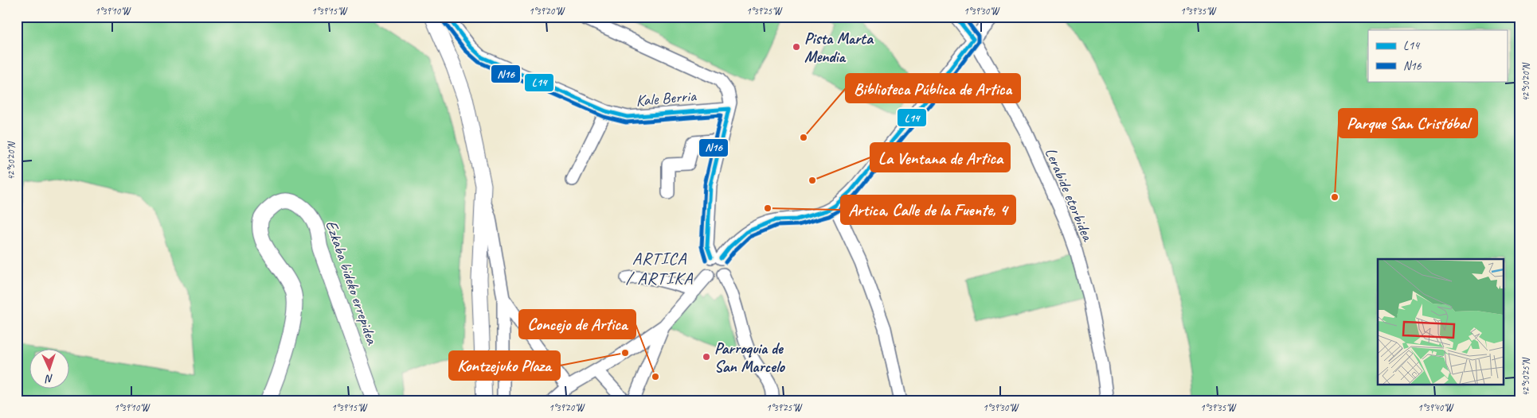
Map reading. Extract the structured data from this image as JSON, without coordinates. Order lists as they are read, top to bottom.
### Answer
{
  "streets": {
    "street": ["Kale Berria", "Lerabide etorbidea", "Ezkaba bideko errepidea"]
  },
  "districts": ["ARTICA / ARTIKA"],
  "places": [
    "Pista Marta Mendia",
    "Biblioteca Pública de Artica",
    "La Ventana de Artica",
    "Parque San Cristóbal",
    "Artica, Calle de la Fuente, 4",
    "Kontzejuko Plaza",
    "Parroquia de San Marcelo",
    "Concejo de Artica"
  ],
  "lines": ["transit line L14", "transit line N16"],
  "legend": ["L14", "N16"],
  "north": "bottom",
  "coordinates": [
    "1°39'10\"W",
    "1°39'15\"W",
    "1°39'20\"W",
    "1°39'25\"W",
    "1°39'30\"W",
    "1°39'35\"W",
    "42°50'20\"N",
    "42°50'25\"N",
    "1°39'40\"W"
  ]
}
